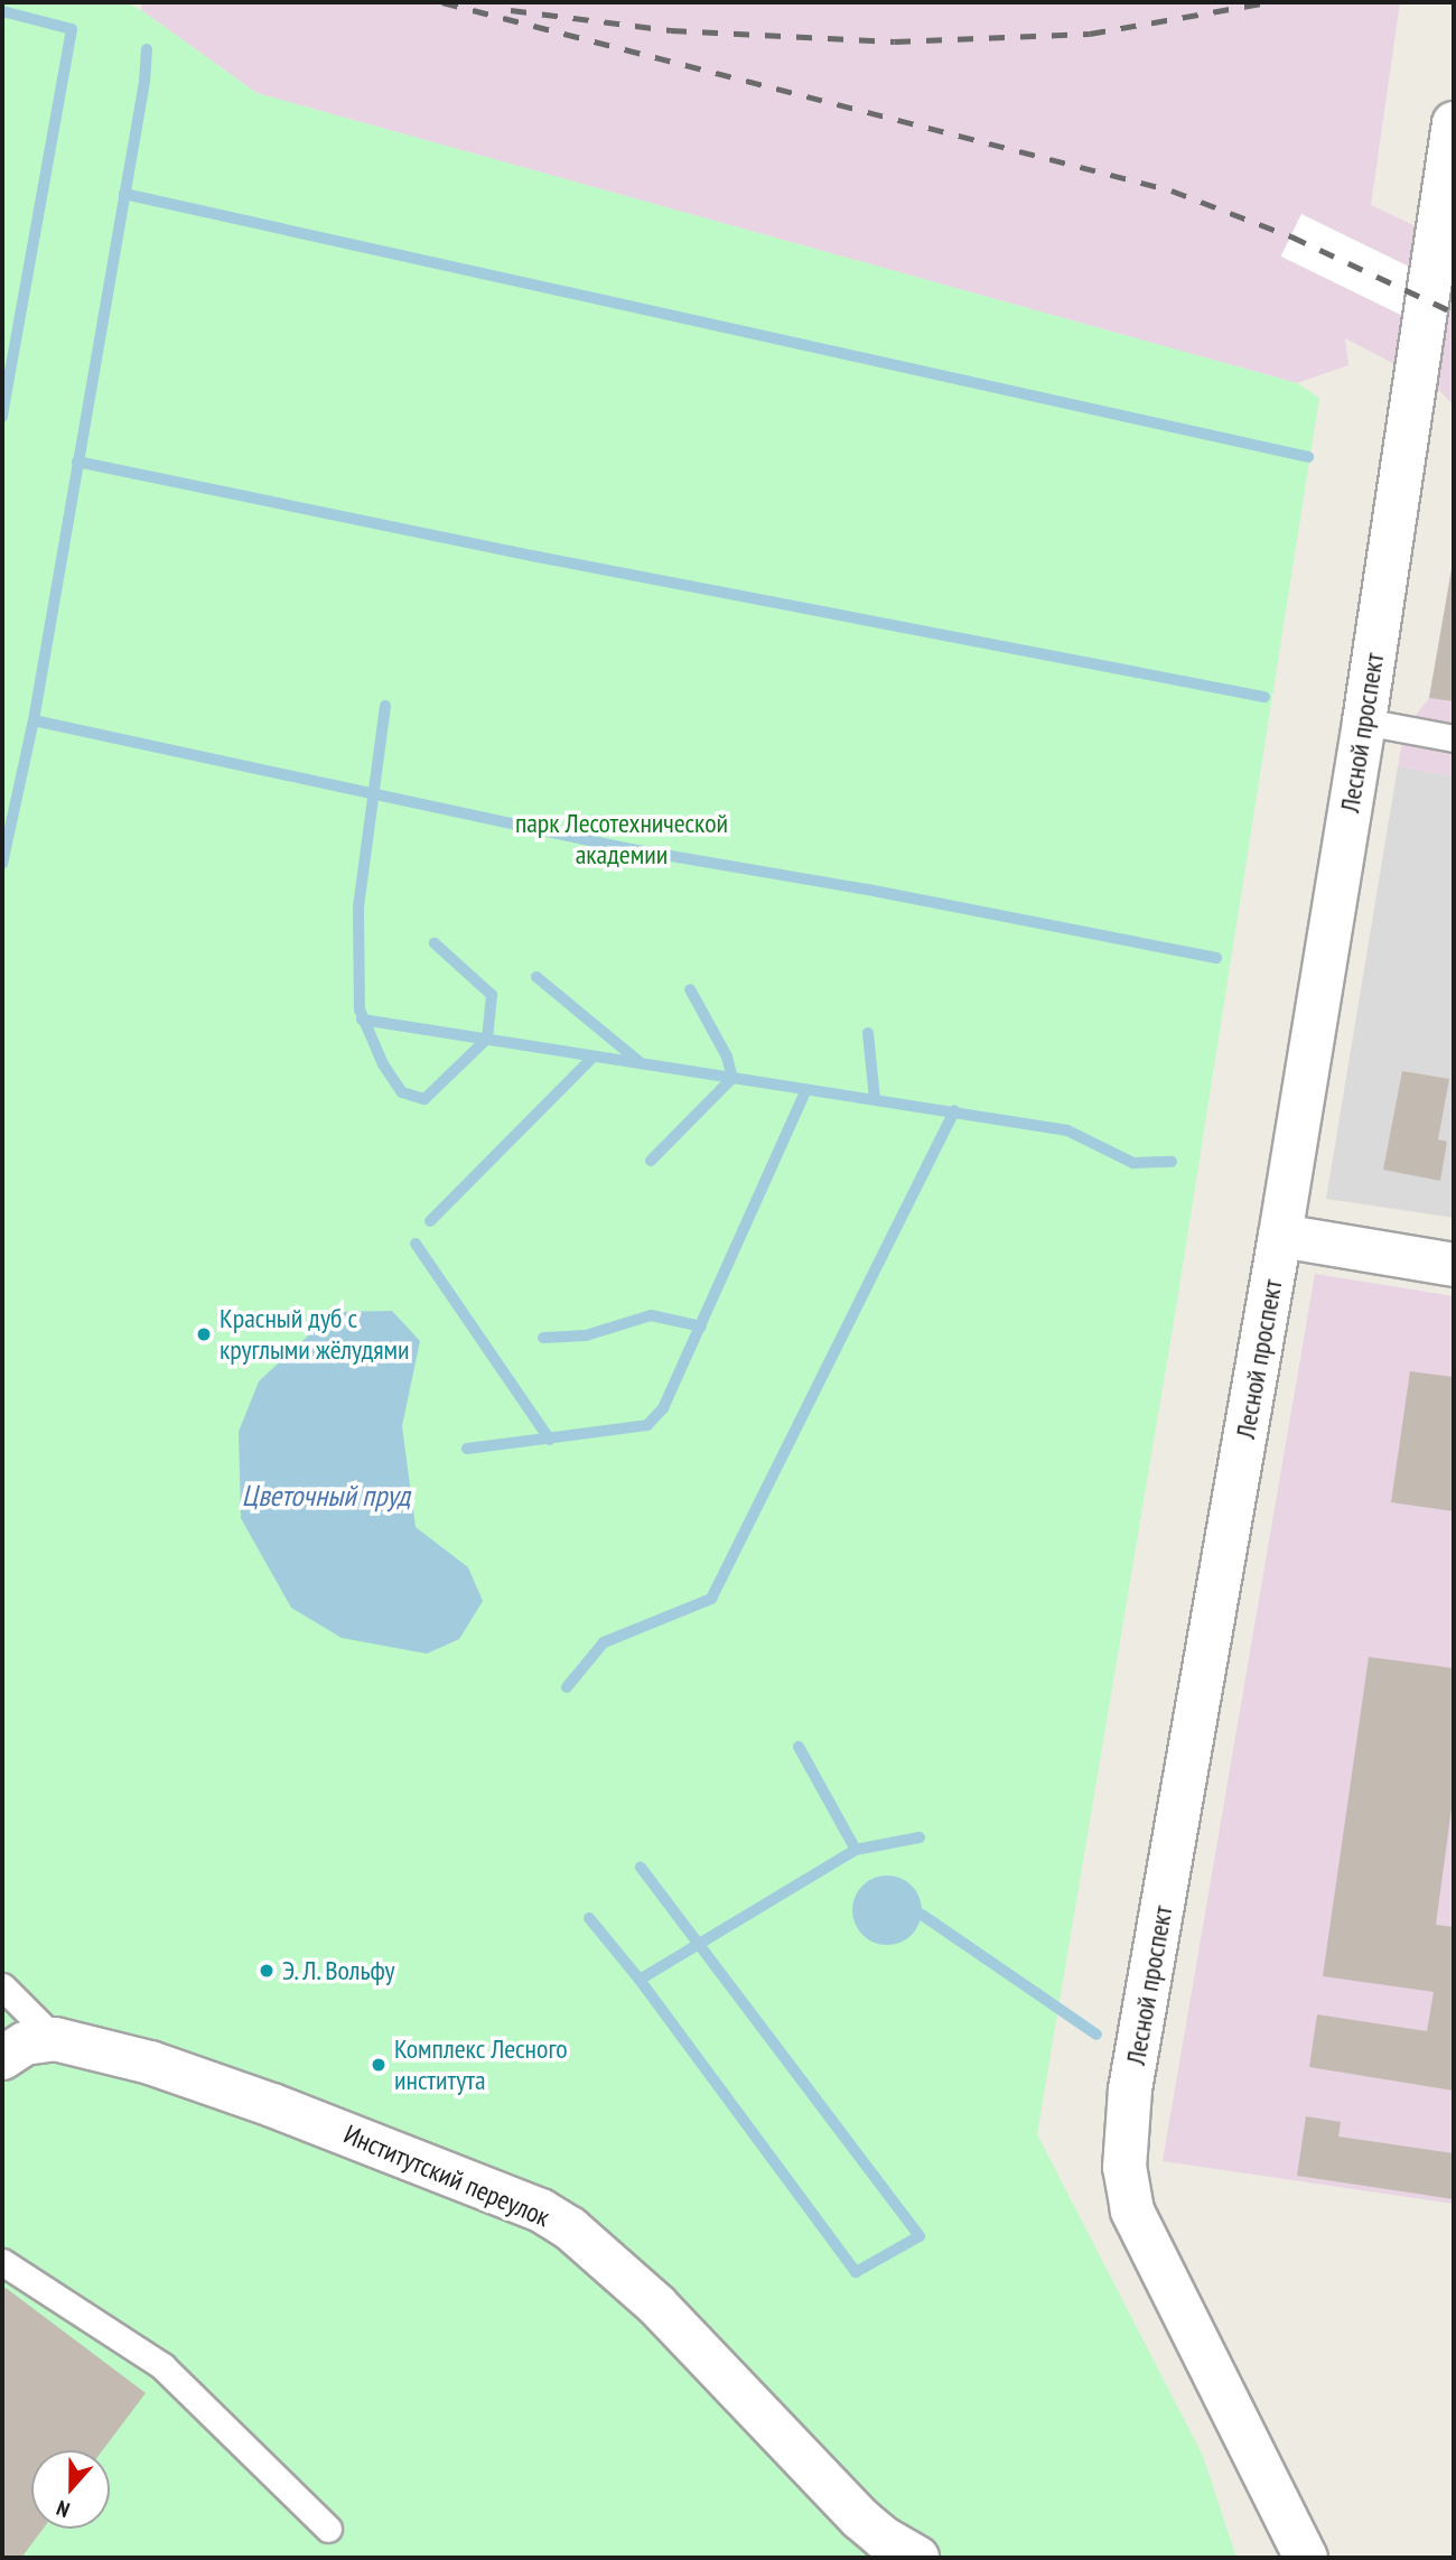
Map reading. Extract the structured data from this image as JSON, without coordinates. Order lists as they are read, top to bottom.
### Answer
{
  "streets": {
    "street": ["Лесной проспект", "Институтский переулок"]
  },
  "water": ["Цветочный пруд"],
  "parks": ["парк Лесотехнической академии"],
  "places": ["Красный дуб с круглыми жёлудями", "Э. Л. Вольфу", "Комплекс Лесного института"],
  "north": "bottom"
}
